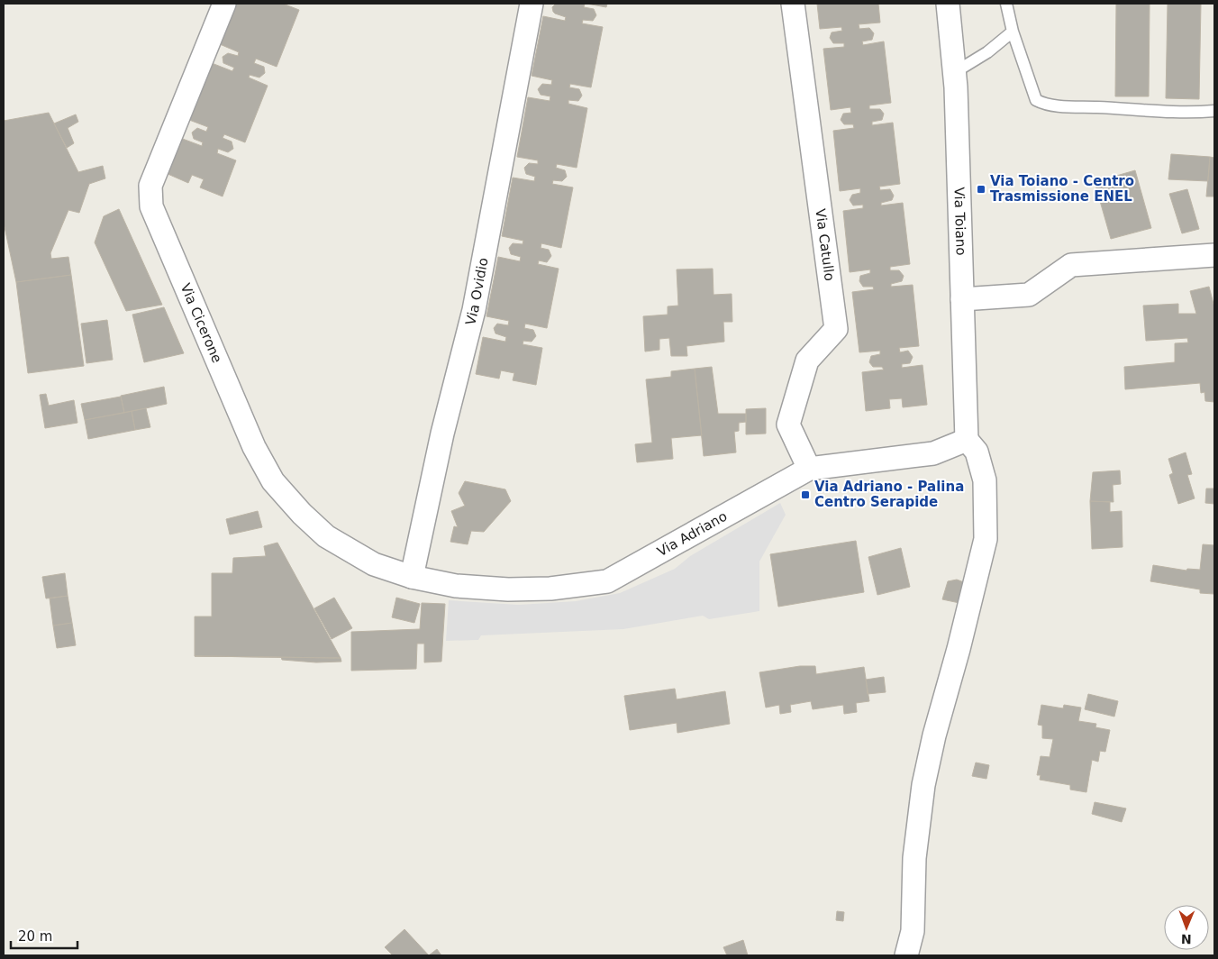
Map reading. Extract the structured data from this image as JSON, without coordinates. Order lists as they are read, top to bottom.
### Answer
{
  "streets": {
    "street": [
      "Via Toiano",
      "Via Catullo",
      "Via Ovidio",
      "Via Cicerone",
      "Via Adriano"
    ]
  },
  "crossings": [
    ["Via Toiano", "Via Adriano"],
    ["Via Catullo", "Via Adriano"],
    ["Via Ovidio", "Via Cicerone"],
    ["Via Ovidio", "Via Adriano"],
    ["Via Cicerone", "Via Adriano"]
  ],
  "places": {
    "transit": ["Via Toiano - Centro Trasmissione ENEL", "Via Adriano - Palina Centro Serapide"]
  },
  "scale_bar": "20 m",
  "north": "bottom"
}
